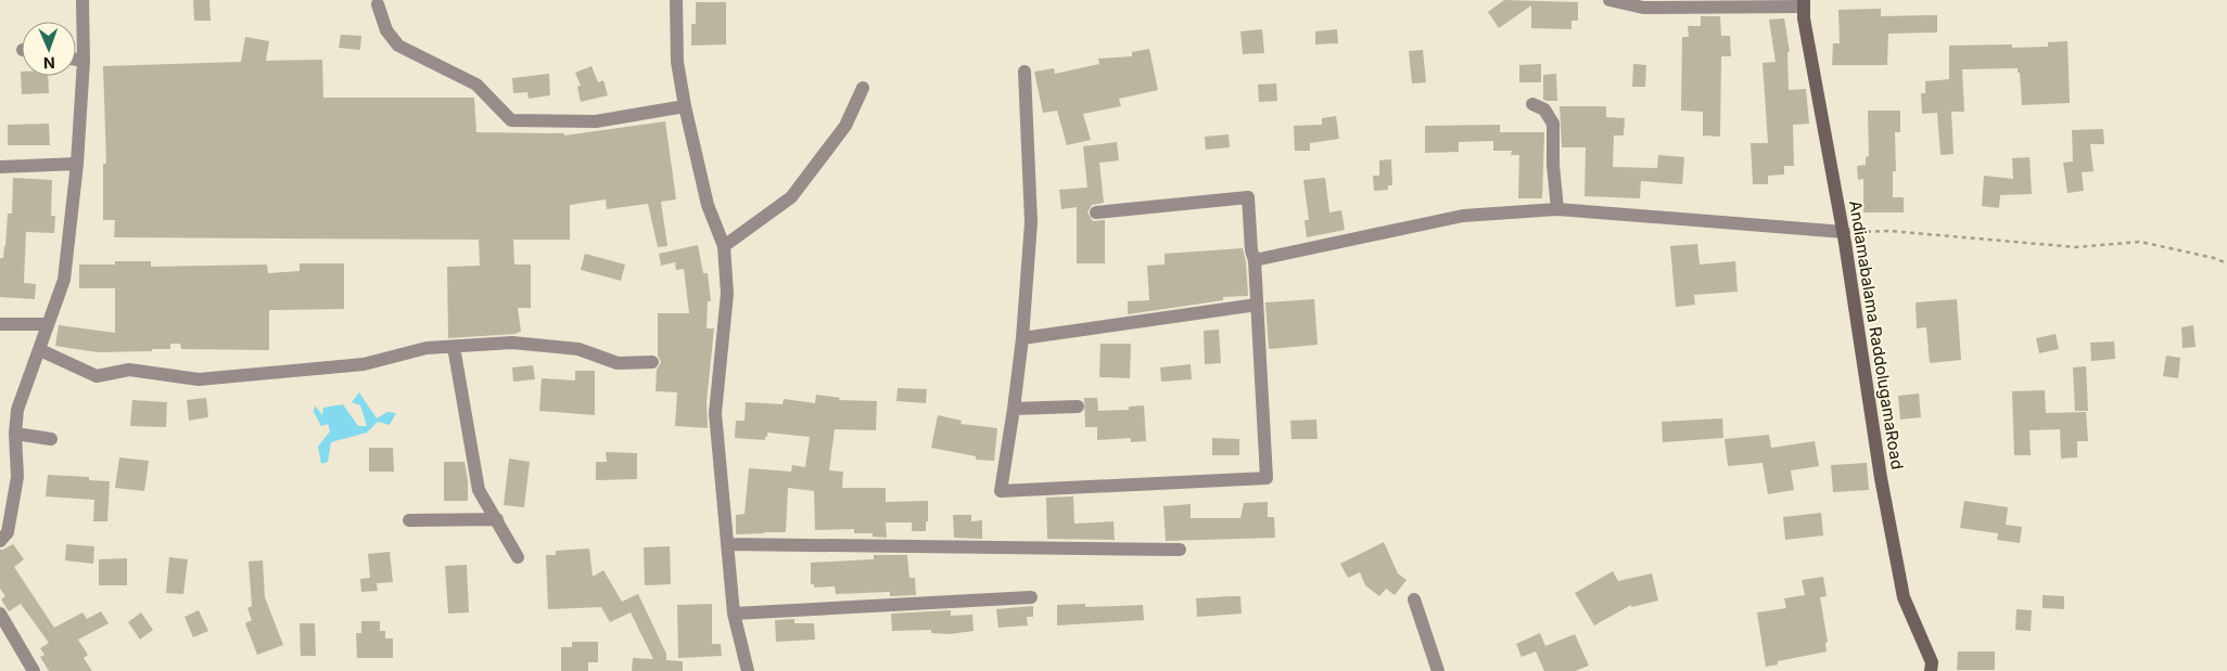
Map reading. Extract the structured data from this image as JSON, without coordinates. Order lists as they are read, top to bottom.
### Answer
{
  "streets": {
    "street": ["Andiamabalama RaddolugamaRoad"]
  },
  "north": "bottom"
}
